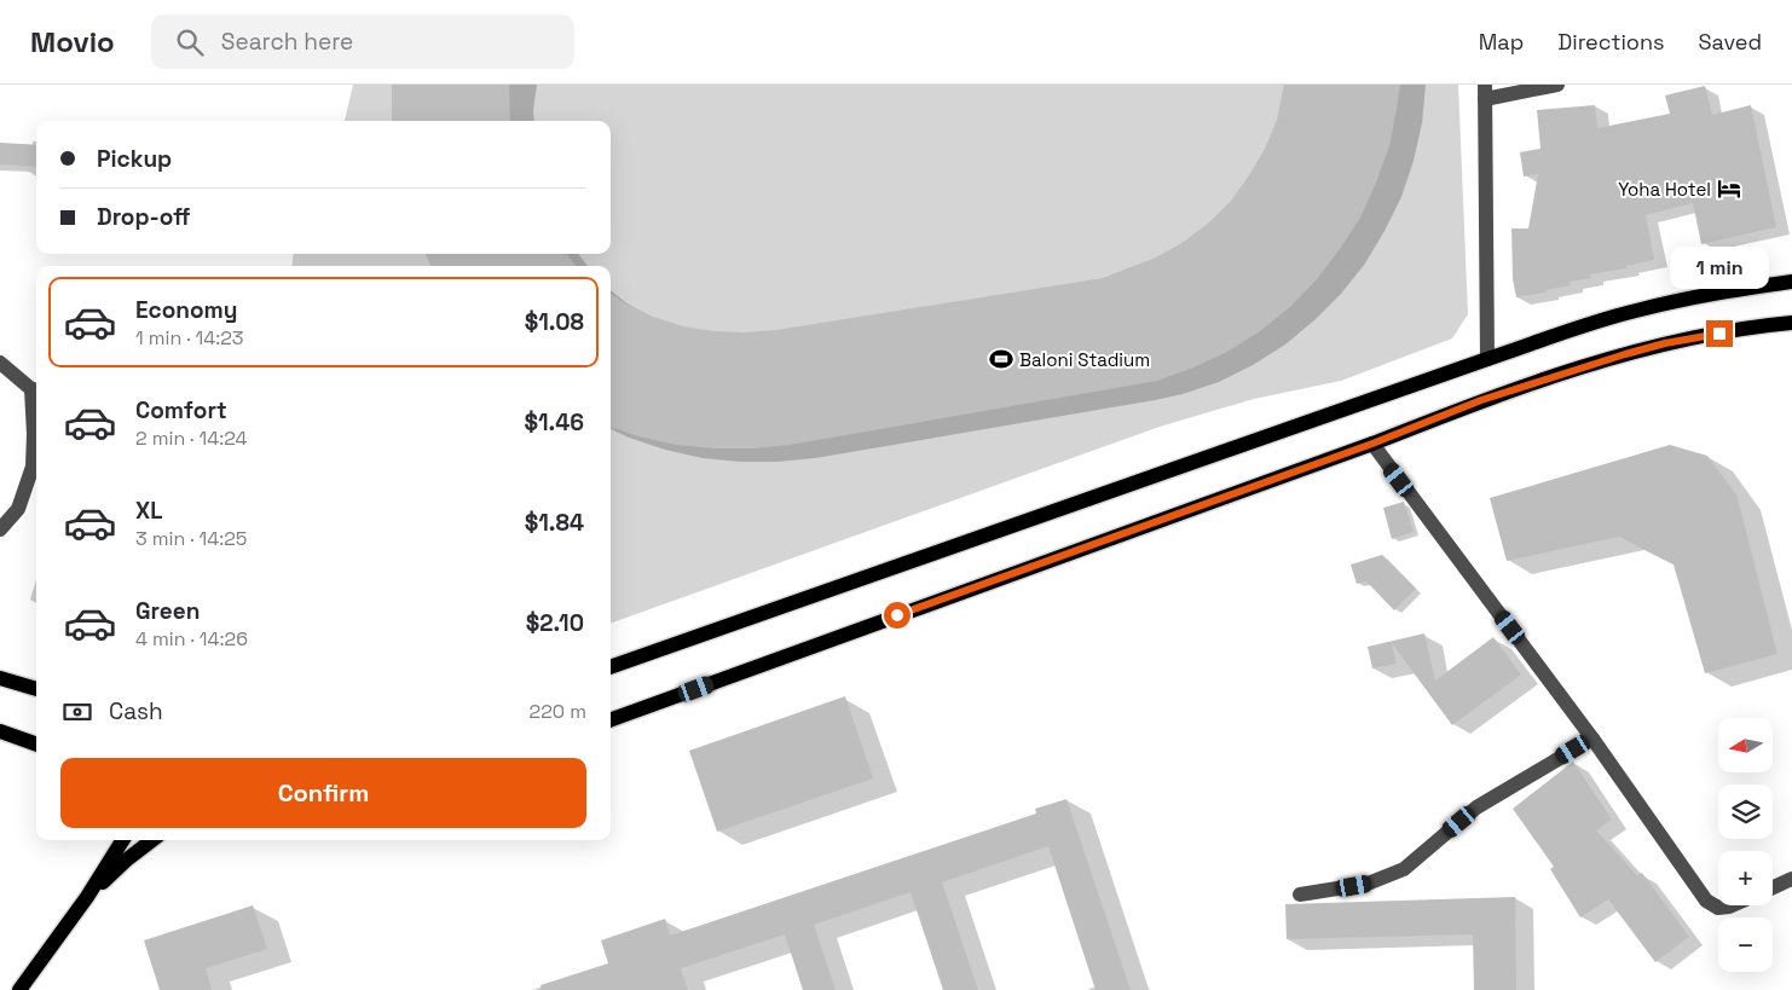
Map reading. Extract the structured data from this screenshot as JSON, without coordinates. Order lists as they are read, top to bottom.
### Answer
{
  "places": {
    "hotel": ["Yoha Hotel"],
    "sports": ["Baloni Stadium"]
  },
  "north": "left",
  "page": {
    "header": "Movio",
    "search": "Search here",
    "nav": ["Map", "Directions", "Saved"],
    "banner": ["Pickup", "Drop-off"],
    "bubble": "1 min",
    "list": [
      {
        "name": "Economy",
        "note": "1 min · 14:23",
        "value": "$1.08"
      },
      {
        "name": "Comfort",
        "note": "2 min · 14:24",
        "value": "$1.46"
      },
      {
        "name": "XL",
        "note": "3 min · 14:25",
        "value": "$1.84"
      },
      {
        "name": "Green",
        "note": "4 min · 14:26",
        "value": "$2.10"
      }
    ],
    "pay": ["Cash", "220 m"],
    "map_buttons": ["+", "−"],
    "buttons": "Confirm"
  }
}
